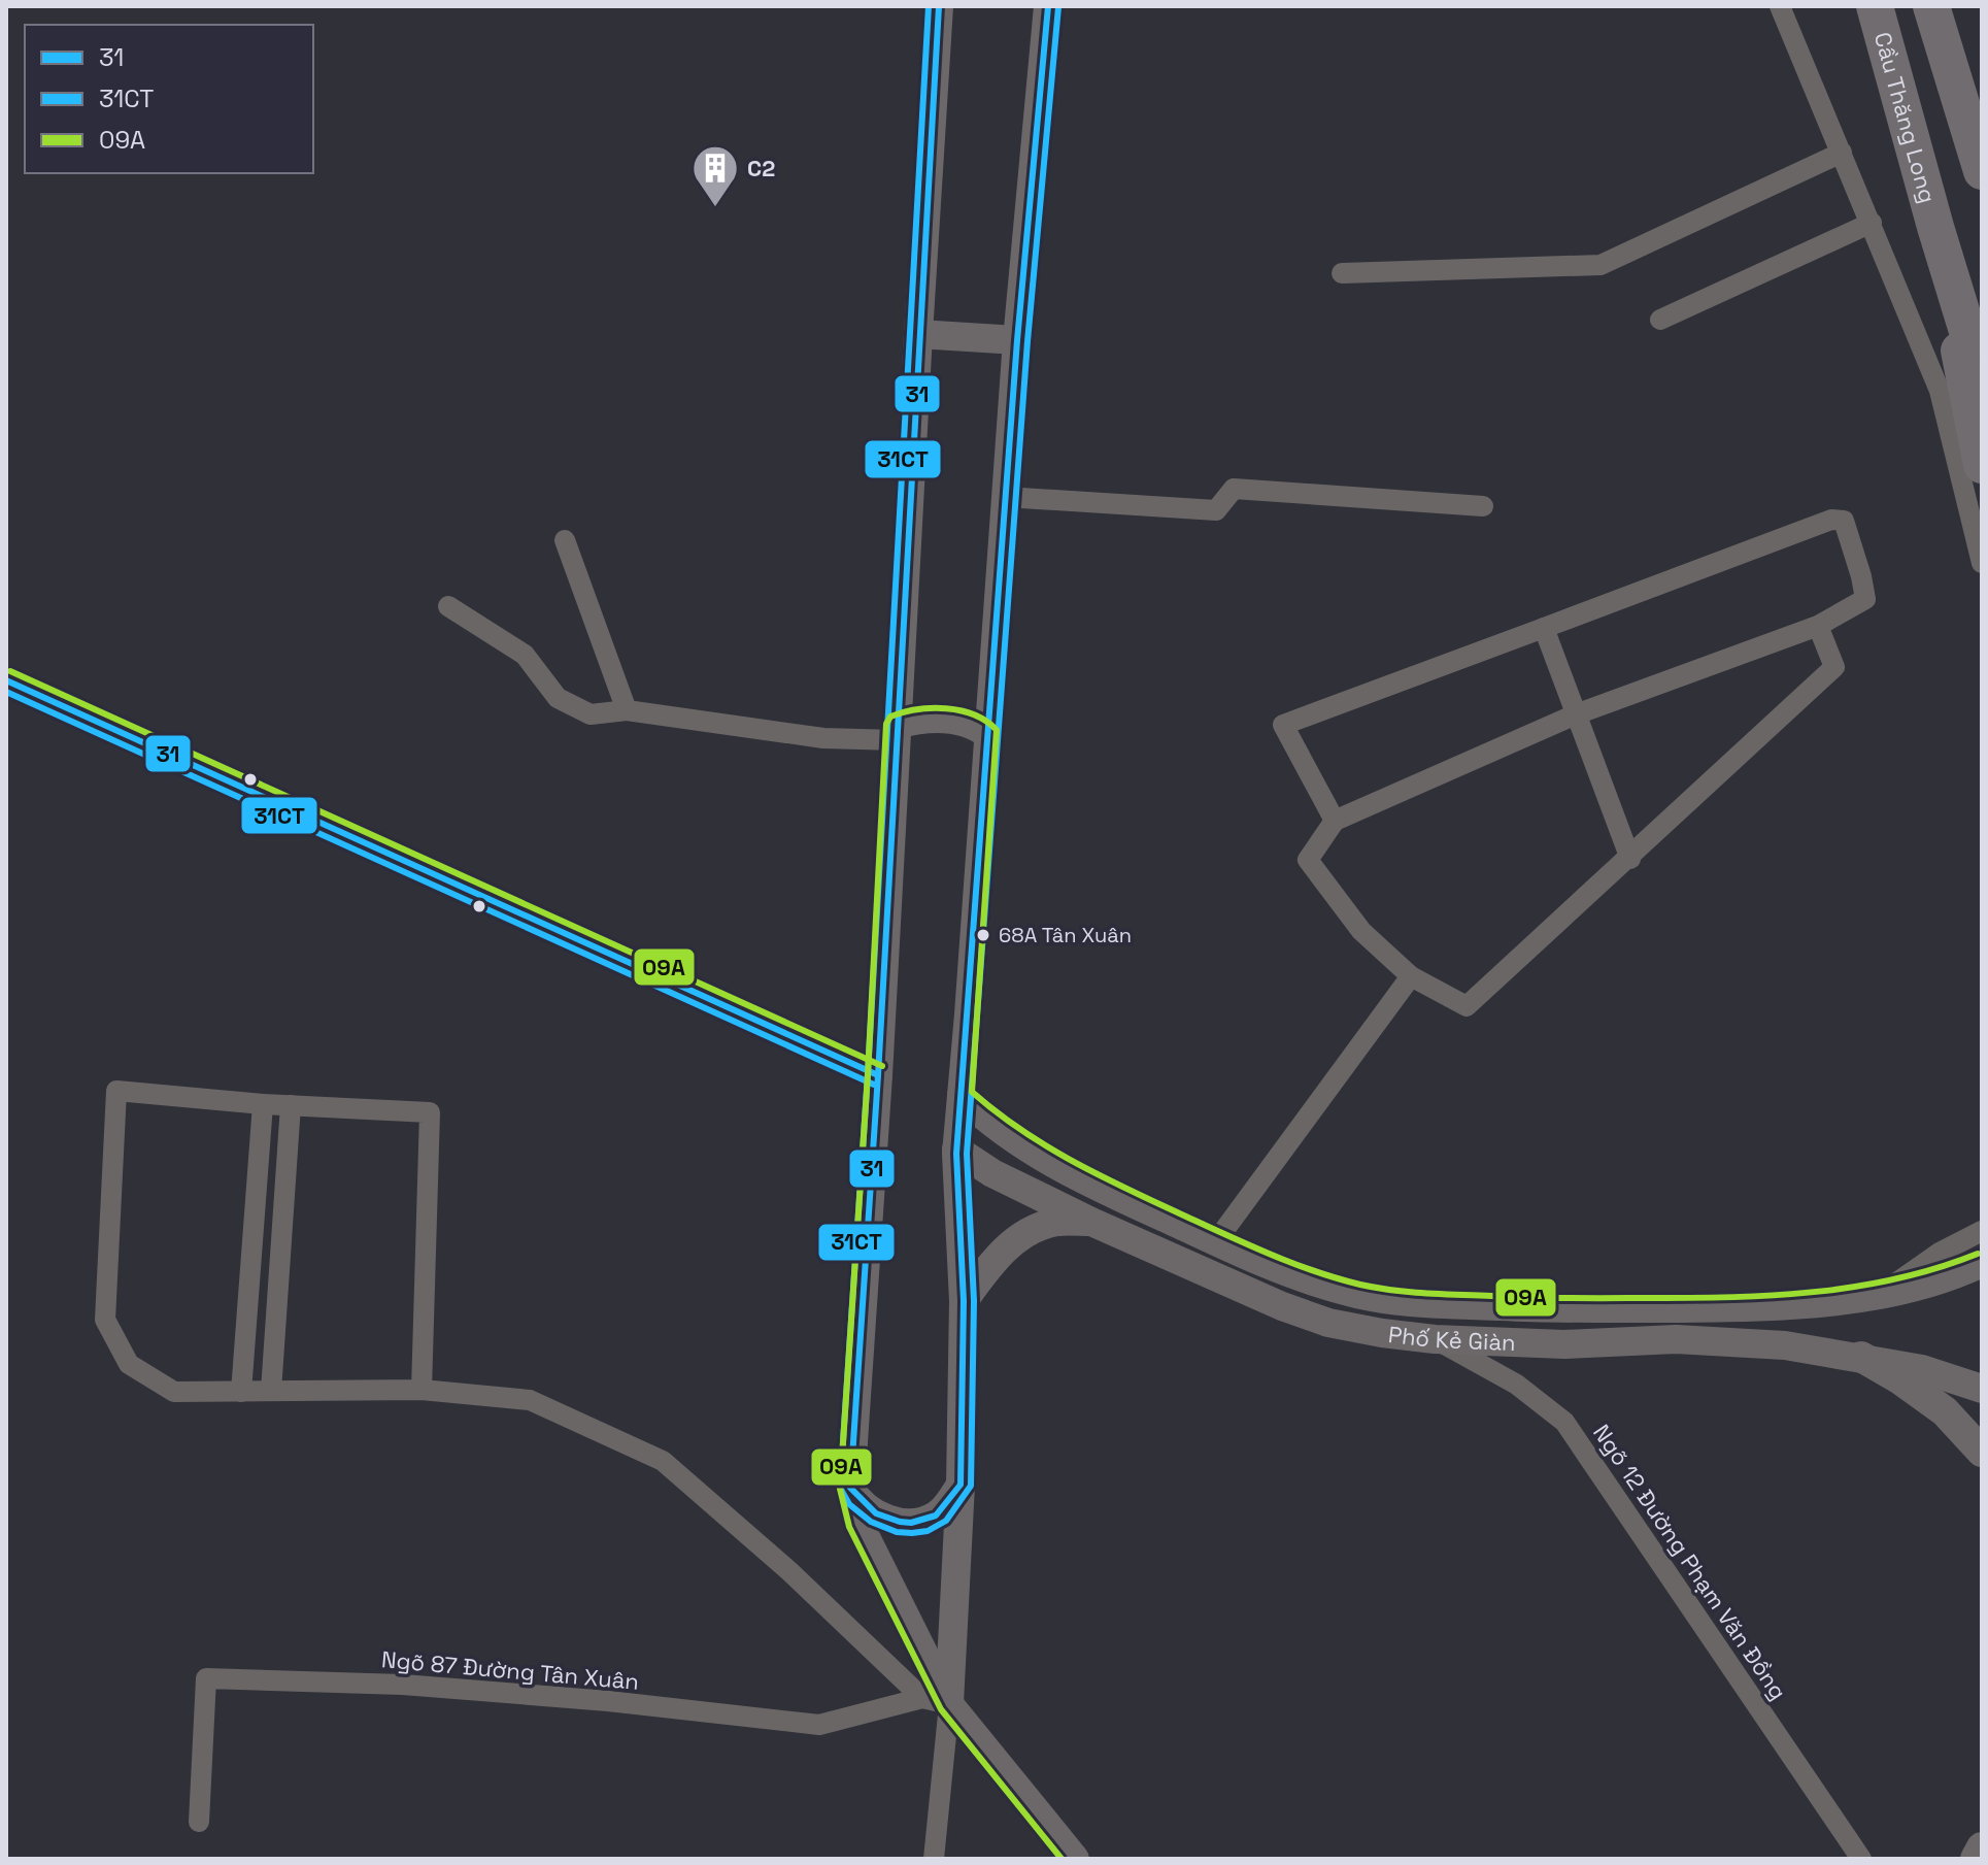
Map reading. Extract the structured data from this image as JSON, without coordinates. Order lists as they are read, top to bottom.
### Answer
{
  "streets": {
    "highway": ["Cầu Thăng Long"],
    "main road": ["Phố Kẻ Giàn"],
    "street": ["Ngõ 12 Đường Phạm Văn Đồng", "Ngõ 87 Đường Tân Xuân"]
  },
  "crossings": [
    ["Phố Kẻ Giàn", "Ngõ 12 Đường Phạm Văn Đồng"]
  ],
  "places": {
    "building": ["C2"],
    "other": ["68A Tân Xuân"]
  },
  "lines": ["transit line 31", "transit line 31CT", "transit line 09A"],
  "legend": ["31", "31CT", "09A"]
}
